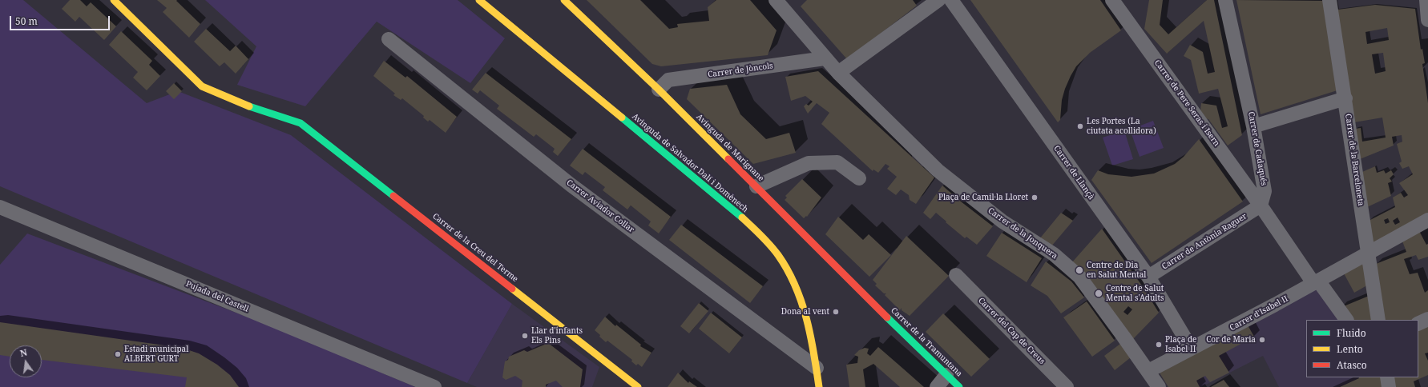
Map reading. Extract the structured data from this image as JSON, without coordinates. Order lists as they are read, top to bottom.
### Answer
{
  "streets": {
    "street": [
      "Carrer de Jòncols",
      "Carrer de Pere Seras i Isern",
      "Avinguda de Marignane",
      "Carrer de Cadaqués",
      "Carrer de la Barceloneta",
      "Avinguda de Salvador Dalí i Domènech",
      "Carrer de Llançà",
      "Carrer Aviador Collar",
      "Carrer de la Jonquera",
      "Carrer de Antònia Raguer",
      "Carrer de la Creu del Terme",
      "Pujada del Castell",
      "Carrer d'Isabel II",
      "Carrer del Cap de Creus",
      "Carrer de la Tramuntana"
    ]
  },
  "crossings": [
    ["Carrer de Jòncols", "Avinguda de Marignane"],
    ["Carrer de Jòncols", "Carrer de la Jonquera"],
    ["Carrer de Pere Seras i Isern", "Carrer de Cadaqués"],
    ["Carrer de Pere Seras i Isern", "Carrer de Antònia Raguer"],
    ["Avinguda de Marignane", "Carrer de la Tramuntana"],
    ["Carrer de Cadaqués", "Carrer de Antònia Raguer"],
    ["Carrer de la Barceloneta", "Carrer d'Isabel II"],
    ["Avinguda de Salvador Dalí i Domènech", "Carrer Aviador Collar"],
    ["Carrer de Llançà", "Carrer de Antònia Raguer"],
    ["Carrer de Llançà", "Carrer d'Isabel II"],
    ["Carrer de la Jonquera", "Carrer d'Isabel II"]
  ],
  "places": [
    "Les Portes (La ciutata acollidora)",
    "Plaça de Camil·la Lloret",
    "Centre de Dia en Salut Mental",
    "Centre de Salut Mental s'Adults",
    "Dona al vent",
    "Llar d'infants Els Pins",
    "Cor de Maria",
    "Plaça de Isabel II",
    "Estadi municipal ALBERT GURT"
  ],
  "legend": ["Fluido", "Lento", "Atasco"],
  "scale_bar": "50 m",
  "north": "top"
}
